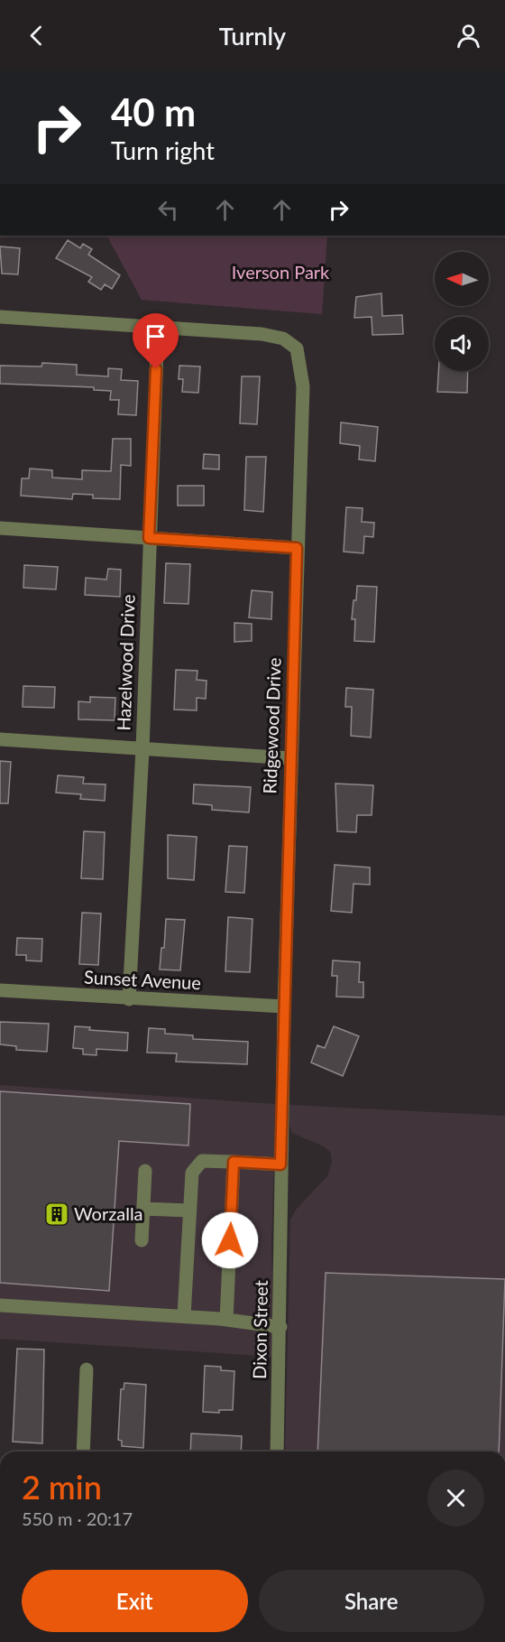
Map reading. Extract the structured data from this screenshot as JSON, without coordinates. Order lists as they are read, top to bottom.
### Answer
{
  "streets": {
    "street": [
      "Hazelwood Drive",
      "Ridgewood Drive",
      "Sunset Avenue",
      "Dixon Street"
    ]
  },
  "crossings": [
    ["Hazelwood Drive", "Ridgewood Drive"],
    ["Hazelwood Drive", "Sunset Avenue"],
    ["Ridgewood Drive", "Sunset Avenue"],
    ["Ridgewood Drive", "Dixon Street"]
  ],
  "parks": ["Iverson Park"],
  "places": {
    "building": ["Worzalla"]
  },
  "north": "left",
  "page": {
    "header": "Turnly",
    "turn": ["40 m", "Turn right"],
    "heading": ["2 min", "550 m · 20:17"],
    "buttons": ["Exit", "Share"]
  }
}
